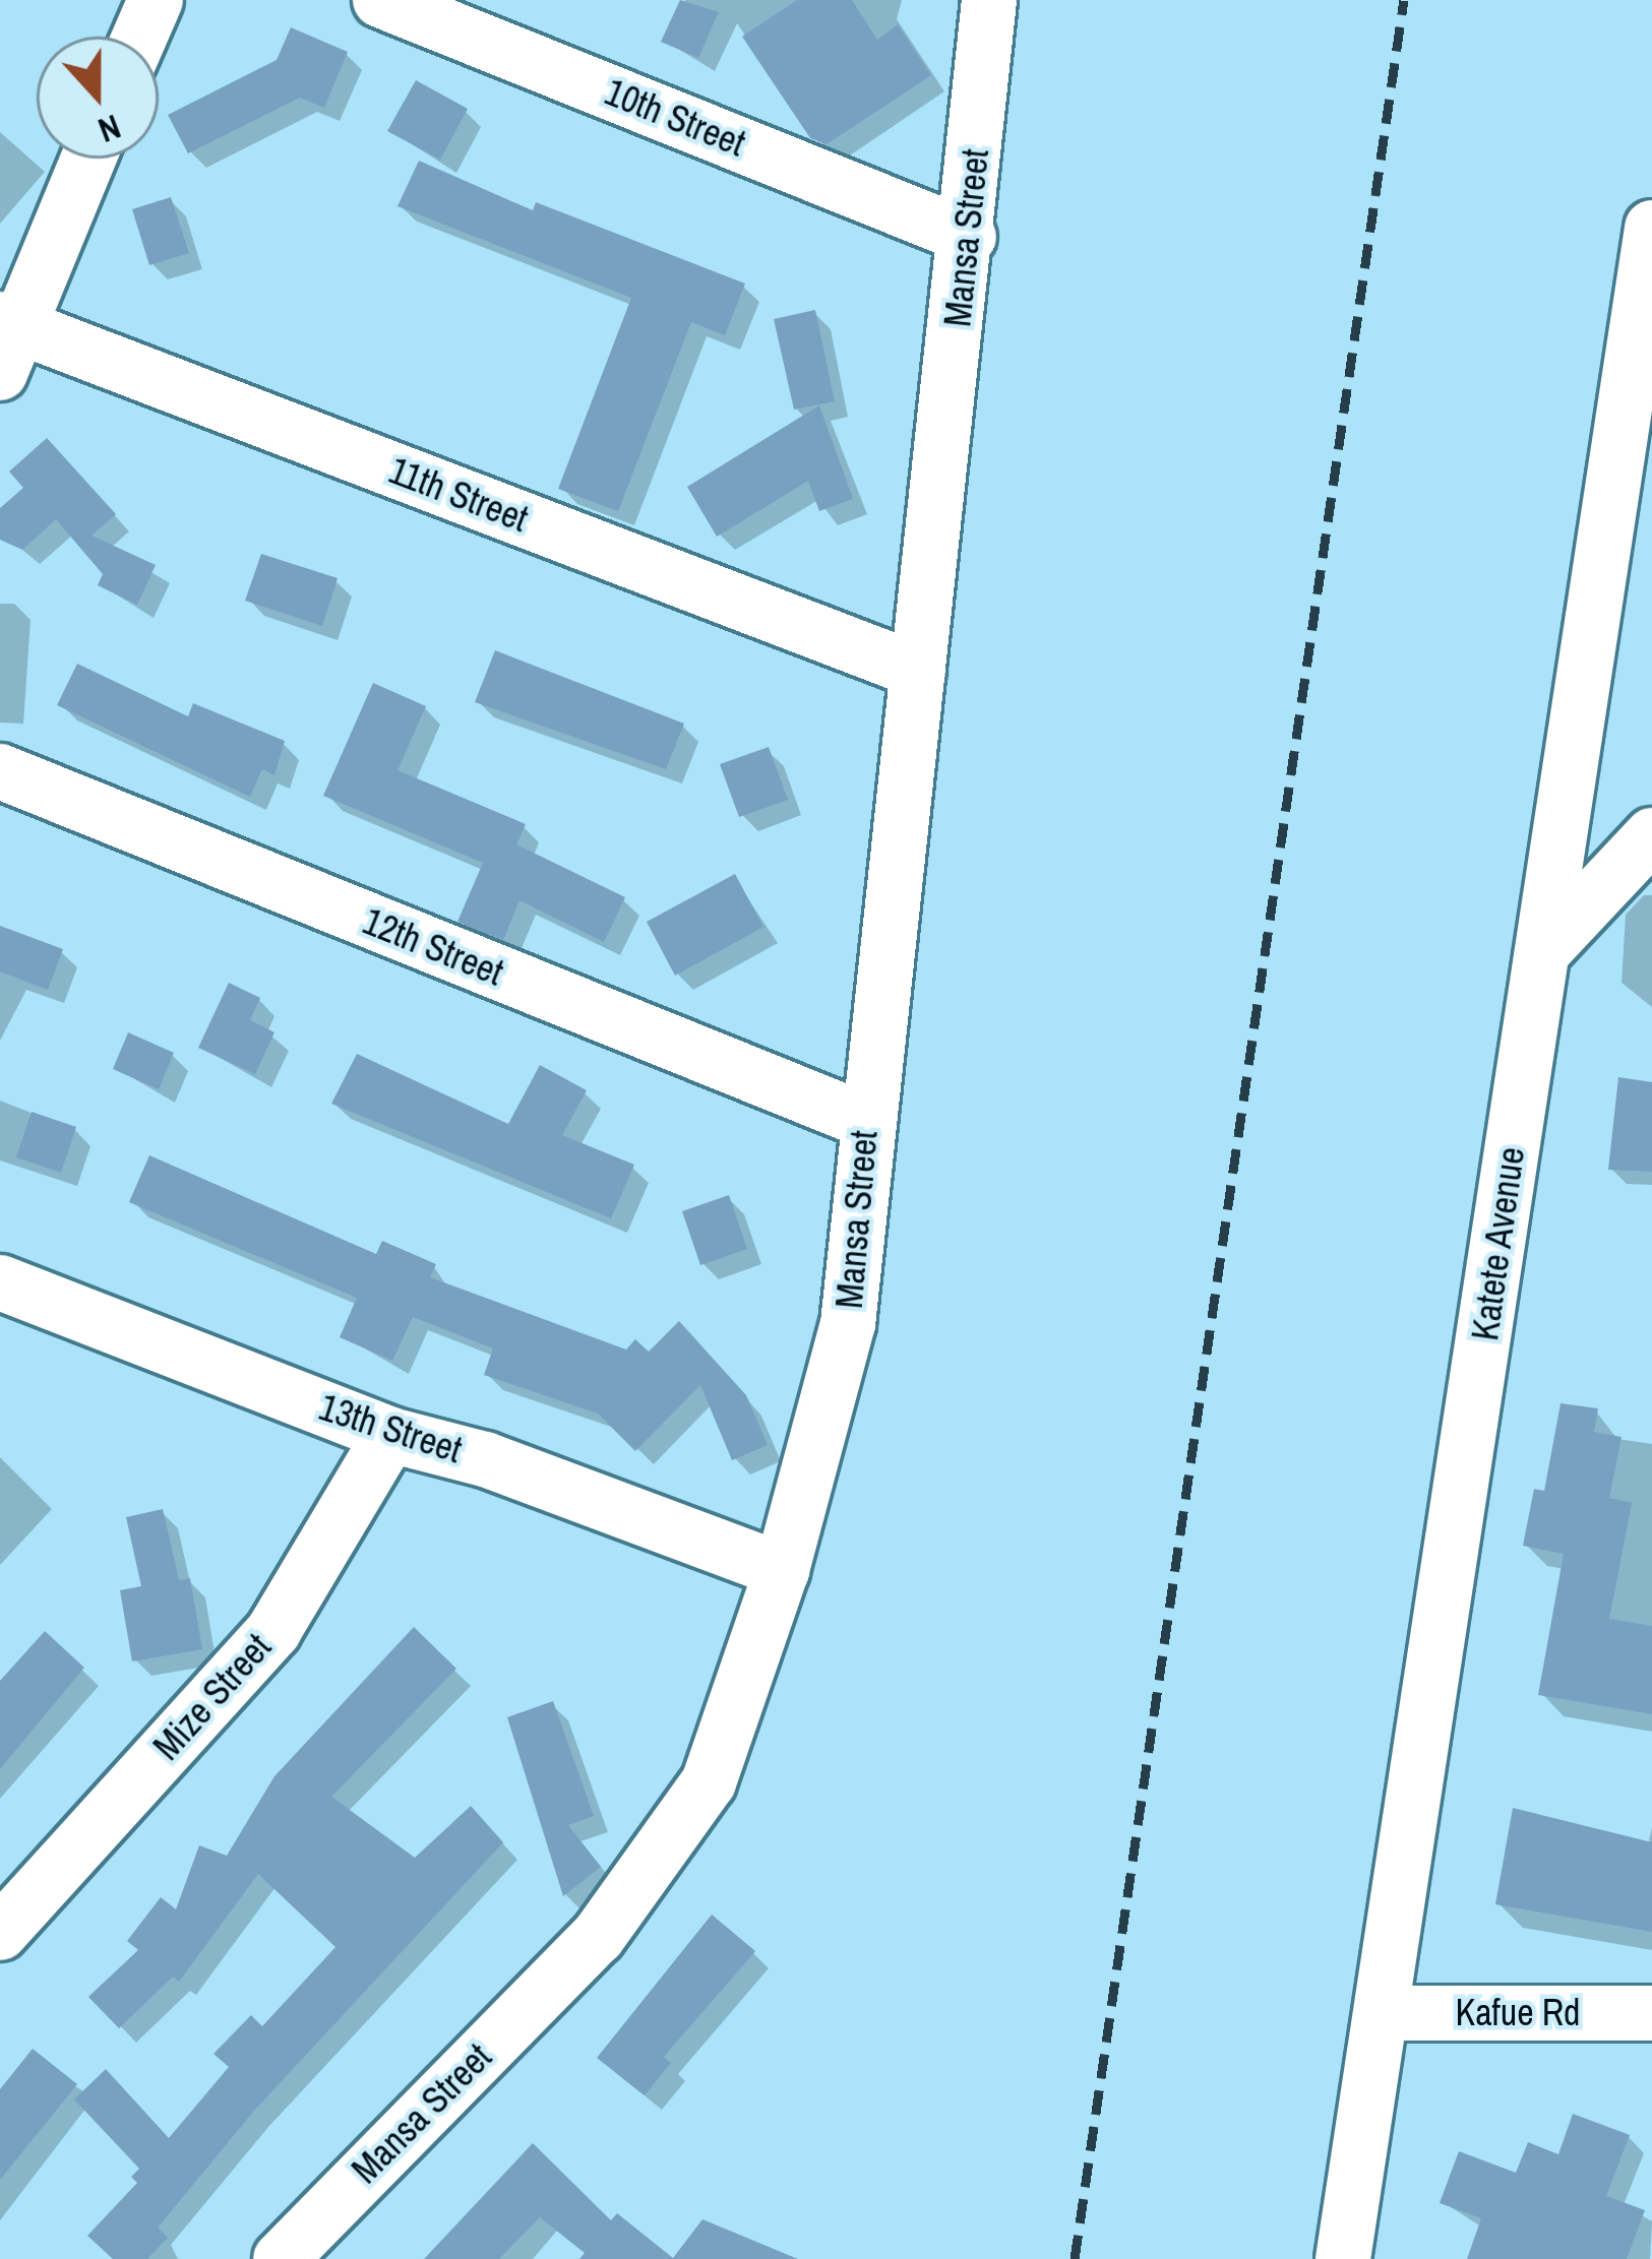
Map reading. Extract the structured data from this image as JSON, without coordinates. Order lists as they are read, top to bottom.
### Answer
{
  "streets": {
    "street": [
      "10th Street",
      "Mansa Street",
      "11th Street",
      "12th Street",
      "Katete Avenue",
      "13th Street",
      "Mize Street",
      "Kafue Rd"
    ]
  },
  "crossings": [
    ["10th Street", "Mansa Street"],
    ["Mansa Street", "11th Street"],
    ["Mansa Street", "12th Street"],
    ["Mansa Street", "13th Street"],
    ["Katete Avenue", "Kafue Rd"],
    ["13th Street", "Mize Street"]
  ],
  "north": "bottom"
}
